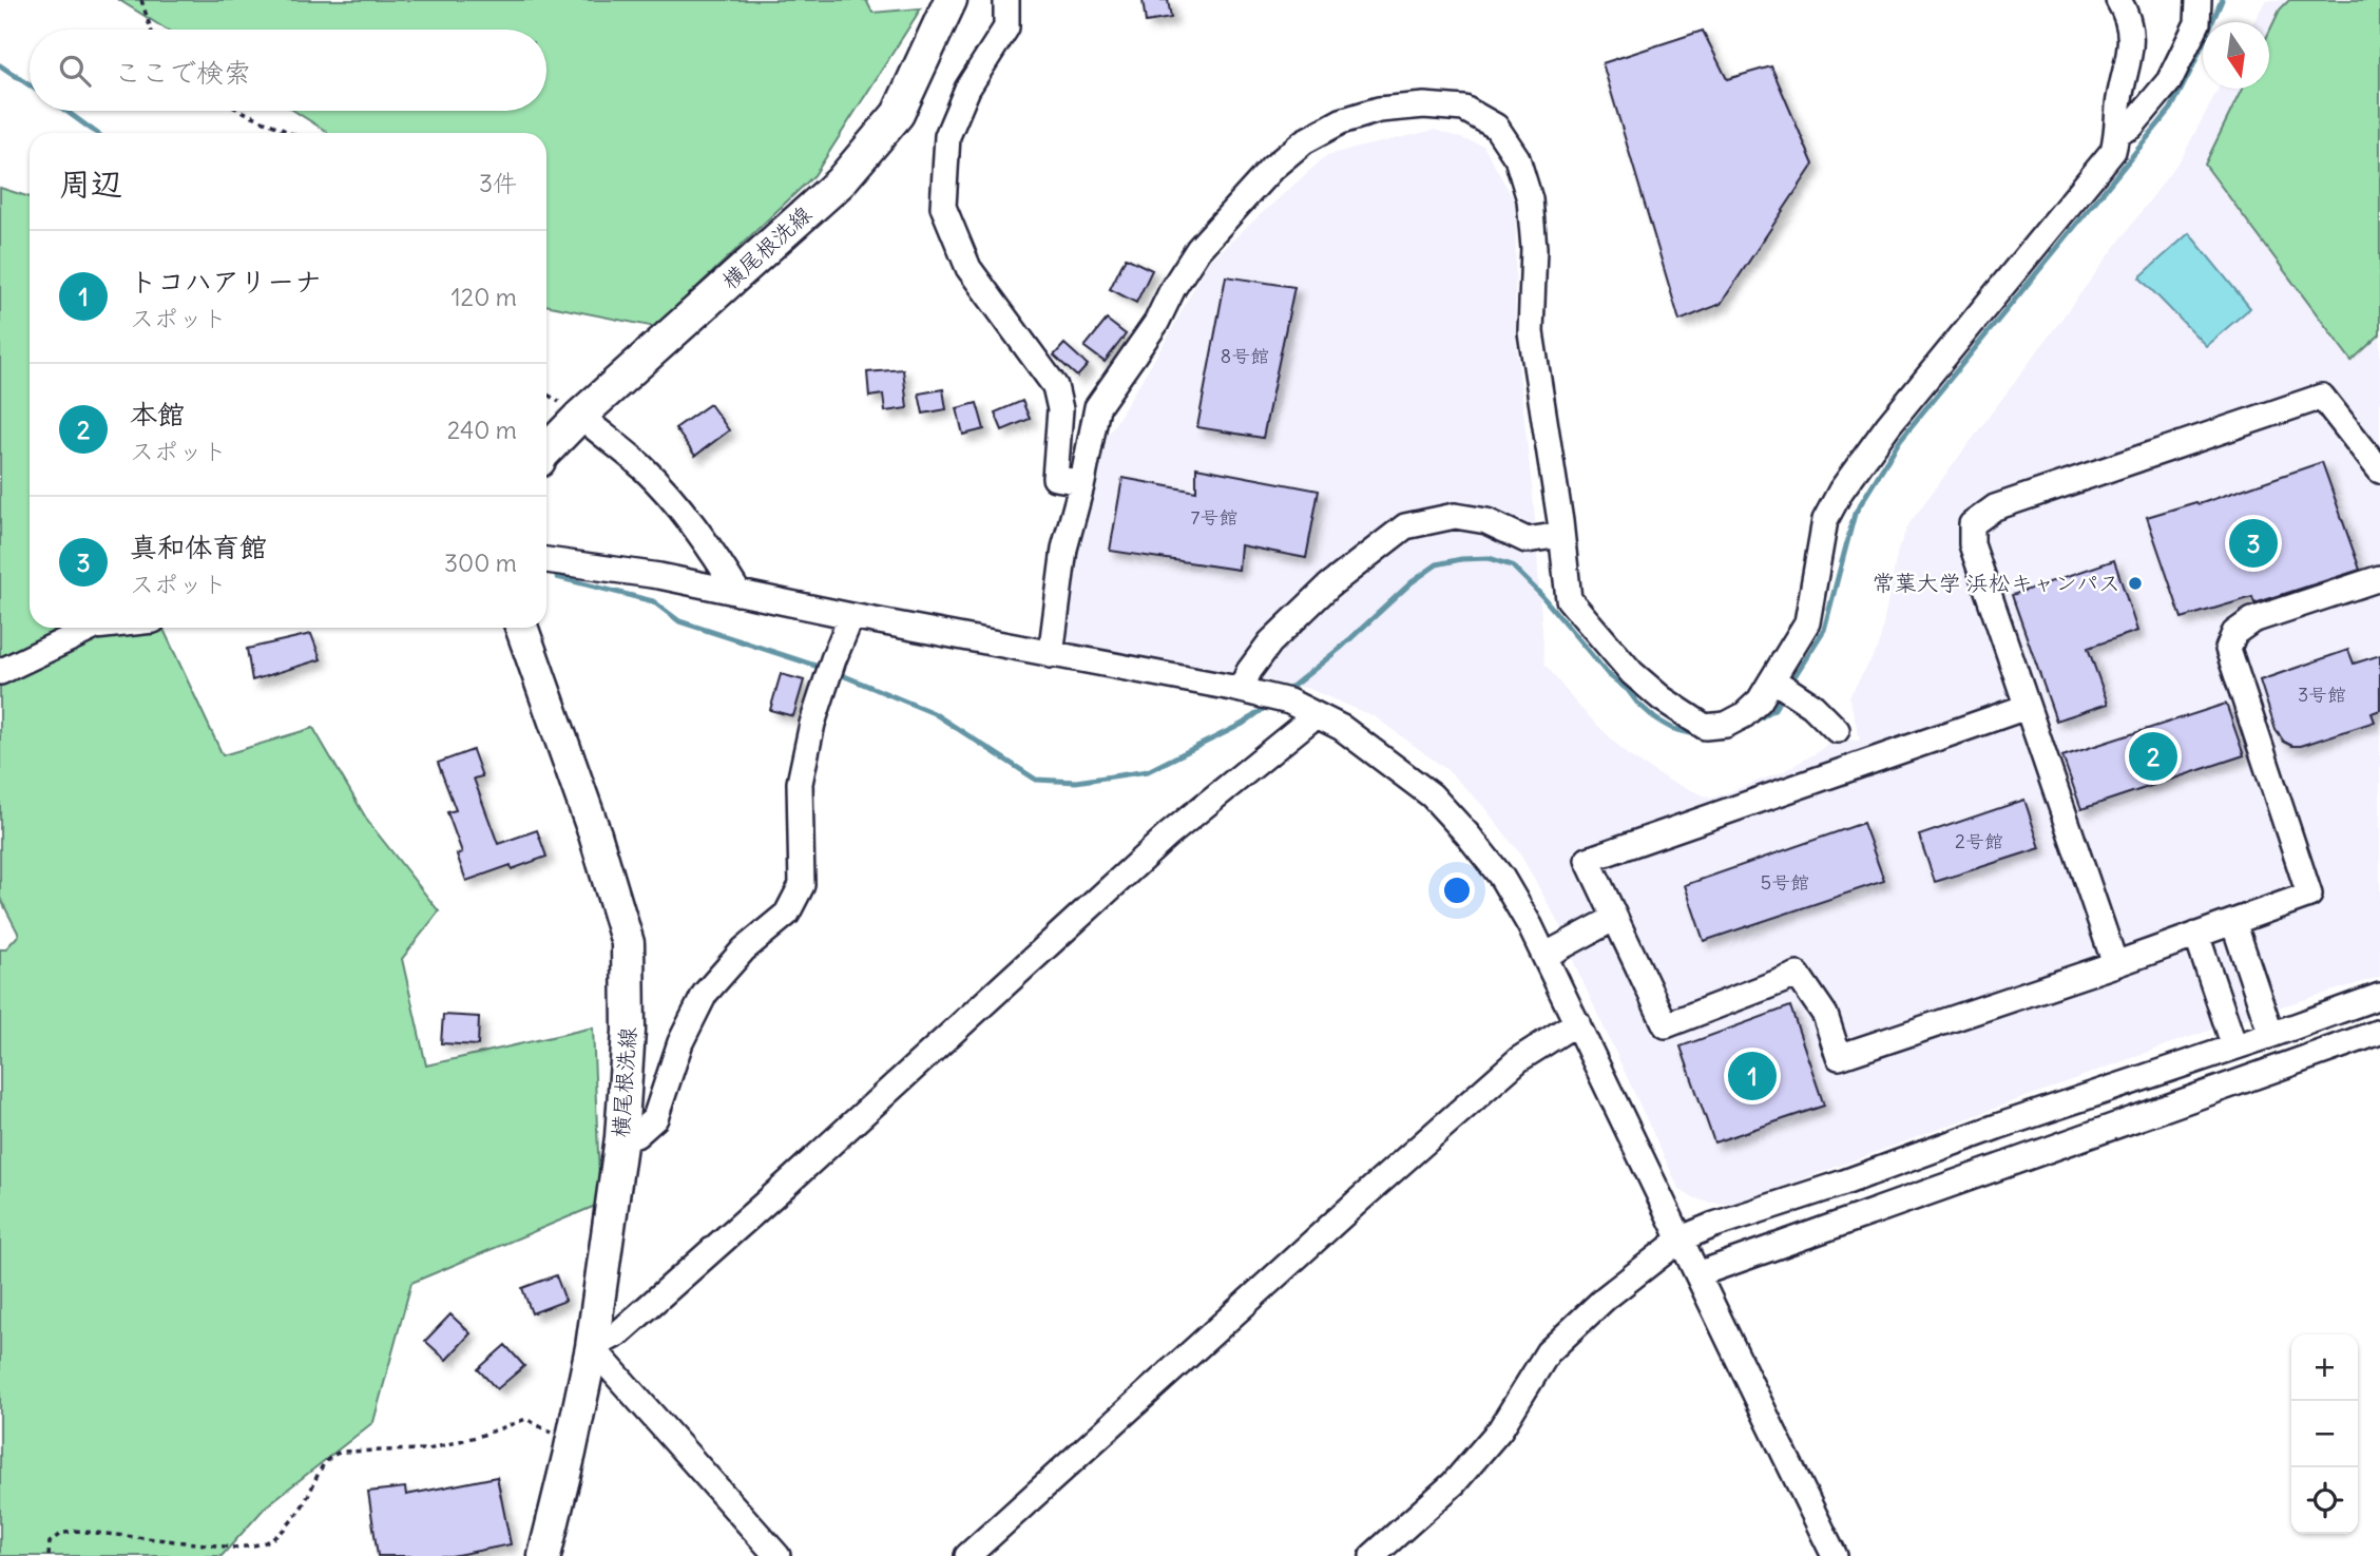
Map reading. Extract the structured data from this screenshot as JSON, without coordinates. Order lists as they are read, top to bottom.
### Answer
{
  "streets": {
    "main road": ["横尾根洗線"]
  },
  "places": ["常葉大学 浜松キャンパス"],
  "house_numbers": [
    "8号館",
    "7号館",
    "3号館",
    "2号館",
    "5号館"
  ],
  "north": "bottom",
  "page": {
    "search": "ここで検索",
    "heading": ["周辺", "3件"],
    "list": [
      {
        "mark": "1",
        "name": "トコハアリーナ",
        "note": "スポット",
        "value": "120 m"
      },
      {
        "mark": "2",
        "name": "本館",
        "note": "スポット",
        "value": "240 m"
      },
      {
        "mark": "3",
        "name": "真和体育館",
        "note": "スポット",
        "value": "300 m"
      }
    ],
    "pins": ["3", "2", "1"],
    "map_buttons": ["+", "−"]
  }
}
